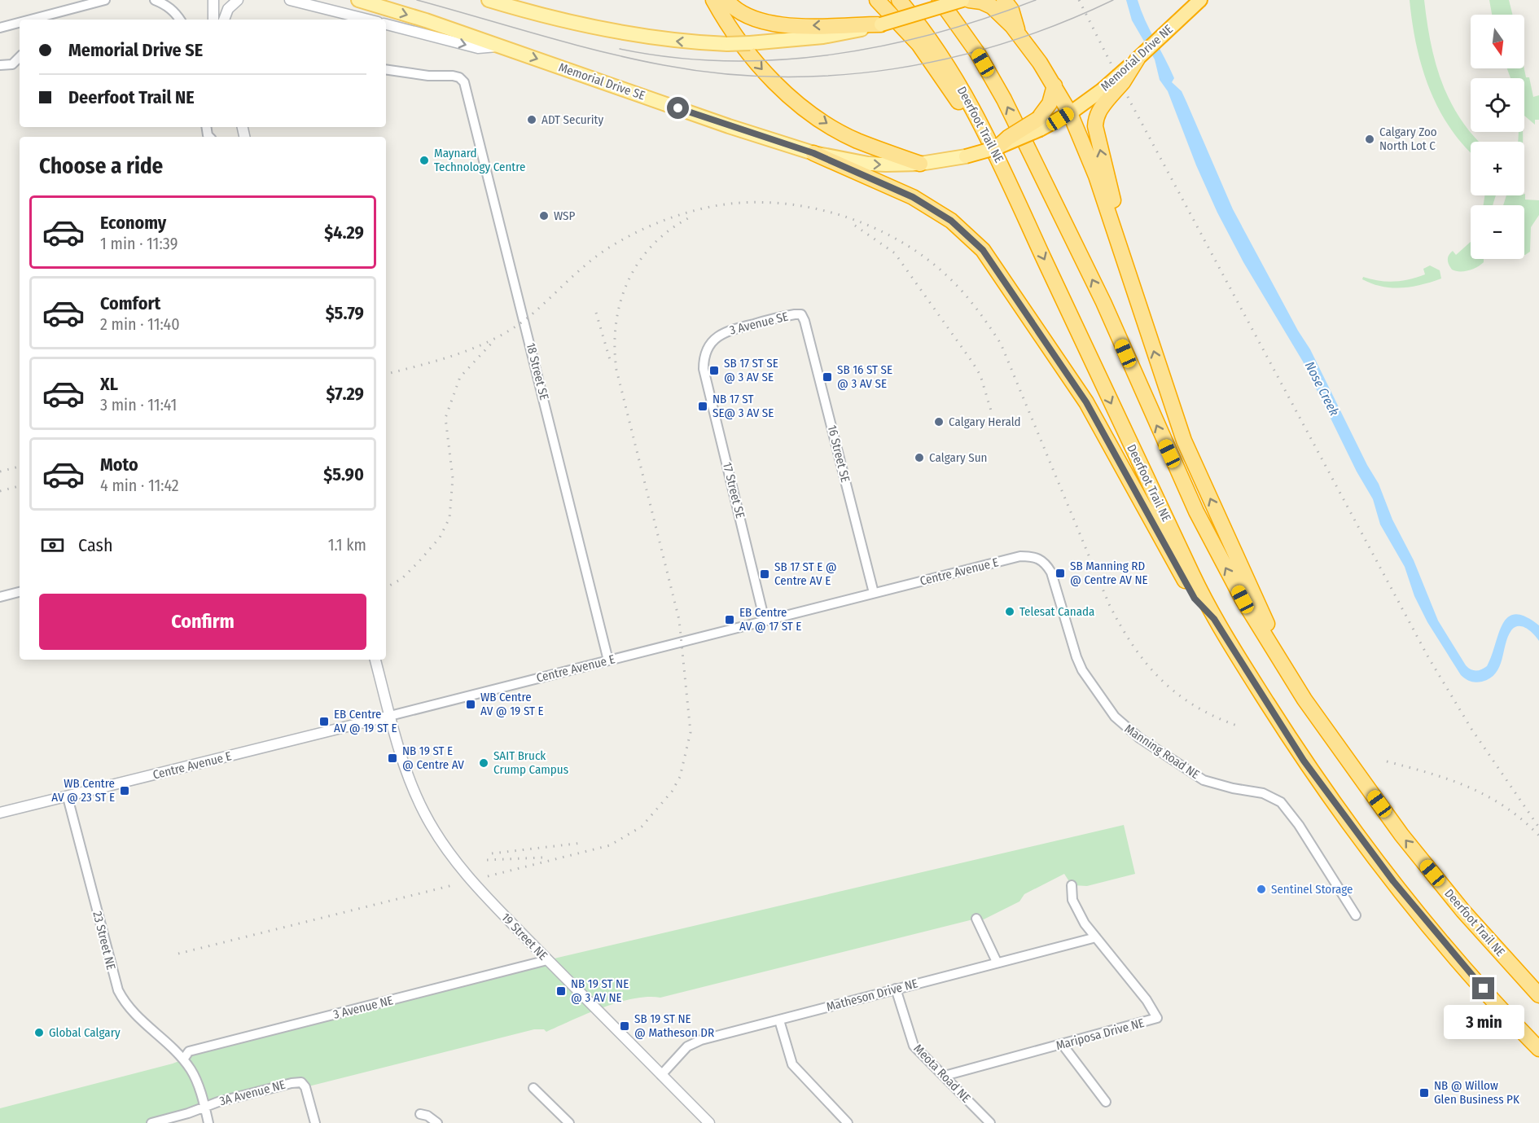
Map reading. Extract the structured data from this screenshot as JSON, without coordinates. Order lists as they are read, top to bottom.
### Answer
{
  "streets": {
    "highway": ["Memorial Drive NE", "Memorial Drive SE", "Deerfoot Trail NE"],
    "street": [
      "3 Avenue SE",
      "18 Street SE",
      "16 Street SE",
      "17 Street SE",
      "Centre Avenue E",
      "Manning Road NE",
      "19 Street NE",
      "23 Street NE",
      "Matheson Drive NE",
      "3 Avenue NE",
      "Mariposa Drive NE",
      "Meota Road NE",
      "3A Avenue NE"
    ]
  },
  "crossings": [
    ["3 Avenue SE", "16 Street SE"],
    ["3 Avenue SE", "17 Street SE"],
    ["18 Street SE", "Centre Avenue E"],
    ["16 Street SE", "Centre Avenue E"],
    ["17 Street SE", "Centre Avenue E"],
    ["Centre Avenue E", "Manning Road NE"],
    ["Centre Avenue E", "19 Street NE"],
    ["Centre Avenue E", "23 Street NE"],
    ["19 Street NE", "Matheson Drive NE"],
    ["19 Street NE", "3 Avenue NE"],
    ["23 Street NE", "3 Avenue NE"],
    ["23 Street NE", "3A Avenue NE"],
    ["Matheson Drive NE", "Mariposa Drive NE"],
    ["Matheson Drive NE", "Meota Road NE"],
    ["Mariposa Drive NE", "Meota Road NE"]
  ],
  "water": ["Nose Creek"],
  "places": {
    "other": [
      "ADT Security",
      "Calgary Zoo North Lot C",
      "Maynard Technology Centre",
      "WSP",
      "Calgary Herald",
      "Calgary Sun",
      "Telesat Canada",
      "SAIT Bruck Crump Campus",
      "Sentinel Storage",
      "Global Calgary"
    ],
    "transit": [
      "SB 17 ST SE @ 3 AV SE",
      "SB 16 ST SE @ 3 AV SE",
      "NB 17 ST SE@ 3 AV SE",
      "SB Manning RD @ Centre AV NE",
      "SB 17 ST E @ Centre AV E",
      "EB Centre AV @ 17 ST E",
      "WB Centre AV @ 19 ST E",
      "EB Centre AV @ 19 ST E",
      "NB 19 ST E @ Centre AV",
      "WB Centre AV @ 23 ST E",
      "NB 19 ST NE @ 3 AV NE",
      "SB 19 ST NE @ Matheson DR",
      "NB @ Willow Glen Business PK"
    ]
  },
  "north": "bottom",
  "page": {
    "map_buttons": ["+", "−"],
    "banner": ["Memorial Drive SE", "Deerfoot Trail NE"],
    "heading": "Choose a ride",
    "list": [
      {
        "name": "Economy",
        "note": "1 min · 11:39",
        "value": "$4.29"
      },
      {
        "name": "Comfort",
        "note": "2 min · 11:40",
        "value": "$5.79"
      },
      {
        "name": "XL",
        "note": "3 min · 11:41",
        "value": "$7.29"
      },
      {
        "name": "Moto",
        "note": "4 min · 11:42",
        "value": "$5.90"
      }
    ],
    "pay": ["Cash", "1.1 km"],
    "buttons": "Confirm",
    "bubble": "3 min"
  }
}
